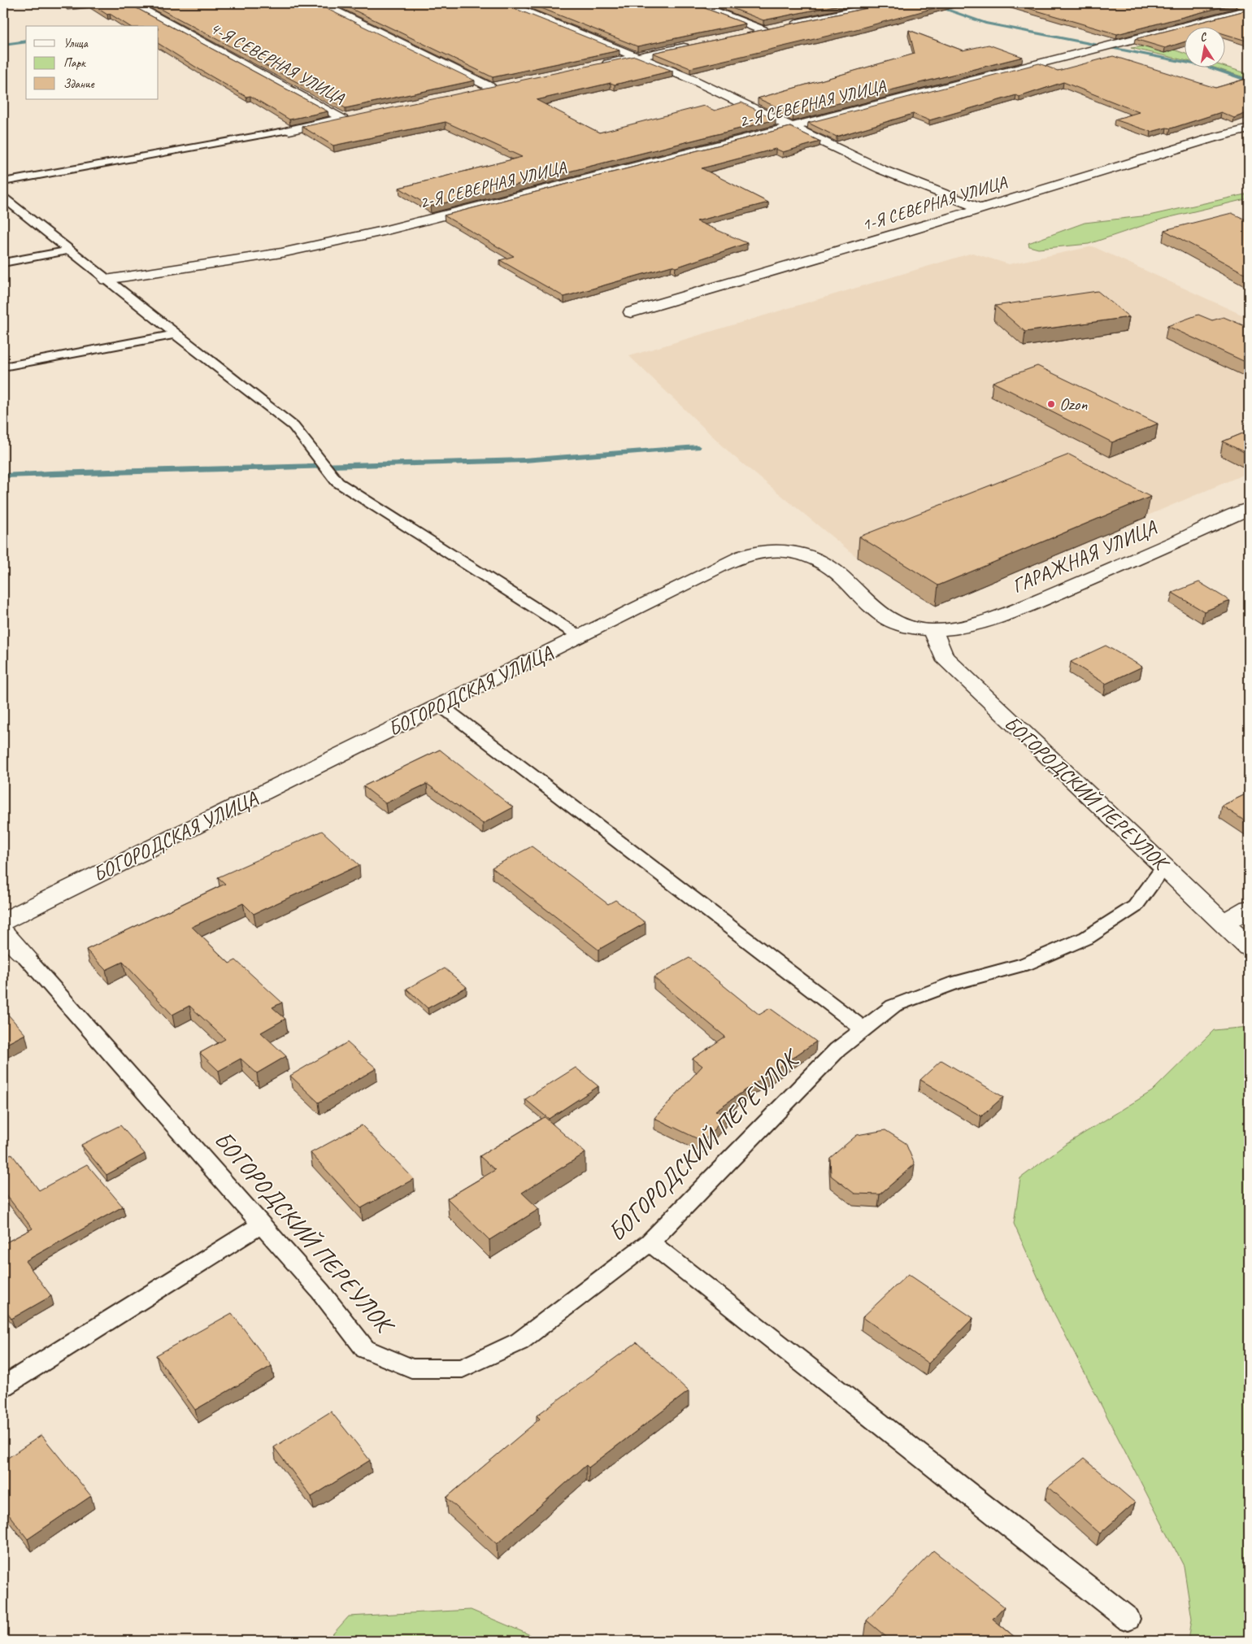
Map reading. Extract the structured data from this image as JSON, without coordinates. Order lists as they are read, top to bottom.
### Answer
{
  "streets": {
    "street": [
      "4-Я СЕВЕРНАЯ УЛИЦА",
      "2-Я СЕВЕРНАЯ УЛИЦА",
      "1-Я СЕВЕРНАЯ УЛИЦА",
      "ГАРАЖНАЯ УЛИЦА",
      "БОГОРОДСКАЯ УЛИЦА",
      "БОГОРОДСКИЙ ПЕРЕУЛОК"
    ]
  },
  "crossings": [
    ["ГАРАЖНАЯ УЛИЦА", "БОГОРОДСКАЯ УЛИЦА"],
    ["ГАРАЖНАЯ УЛИЦА", "БОГОРОДСКИЙ ПЕРЕУЛОК"],
    ["БОГОРОДСКАЯ УЛИЦА", "БОГОРОДСКИЙ ПЕРЕУЛОК"]
  ],
  "places": ["Ozon"],
  "legend": ["Улица", "Парк", "Здание"],
  "north": "top"
}
